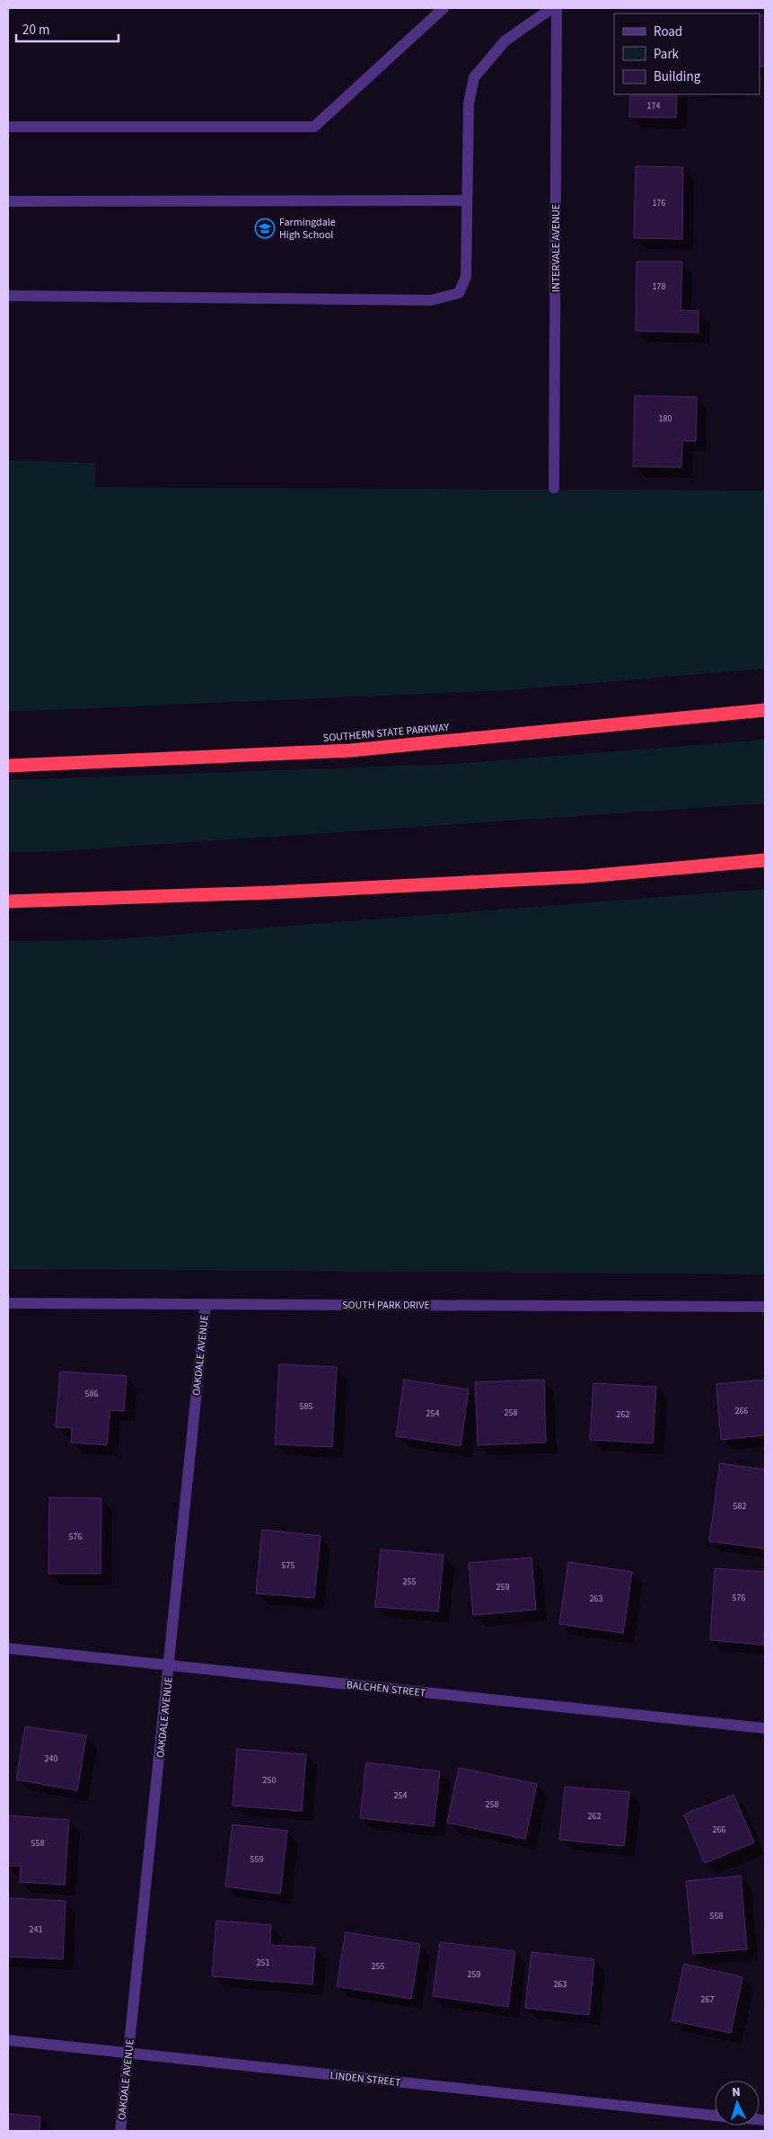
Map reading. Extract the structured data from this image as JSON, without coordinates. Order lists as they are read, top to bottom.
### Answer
{
  "streets": {
    "highway": ["SOUTHERN STATE PARKWAY"],
    "street": [
      "INTERVALE AVENUE",
      "SOUTH PARK DRIVE",
      "OAKDALE AVENUE",
      "BALCHEN STREET",
      "LINDEN STREET"
    ]
  },
  "crossings": [
    ["SOUTH PARK DRIVE", "OAKDALE AVENUE"],
    ["OAKDALE AVENUE", "BALCHEN STREET"],
    ["OAKDALE AVENUE", "LINDEN STREET"]
  ],
  "places": {
    "school or university": ["Farmingdale High School"]
  },
  "house_numbers": [
    "174",
    "176",
    "178",
    "180",
    "586",
    "585",
    "266",
    "258",
    "254",
    "262",
    "582",
    "576",
    "575",
    "255",
    "259",
    "576",
    "263",
    "240",
    "250",
    "254",
    "258",
    "262",
    "266",
    "558",
    "559",
    "558",
    "241",
    "251",
    "255",
    "259",
    "263",
    "267"
  ],
  "legend": ["Road", "Park", "Building"],
  "scale_bar": "20 m",
  "north": "top"
}
